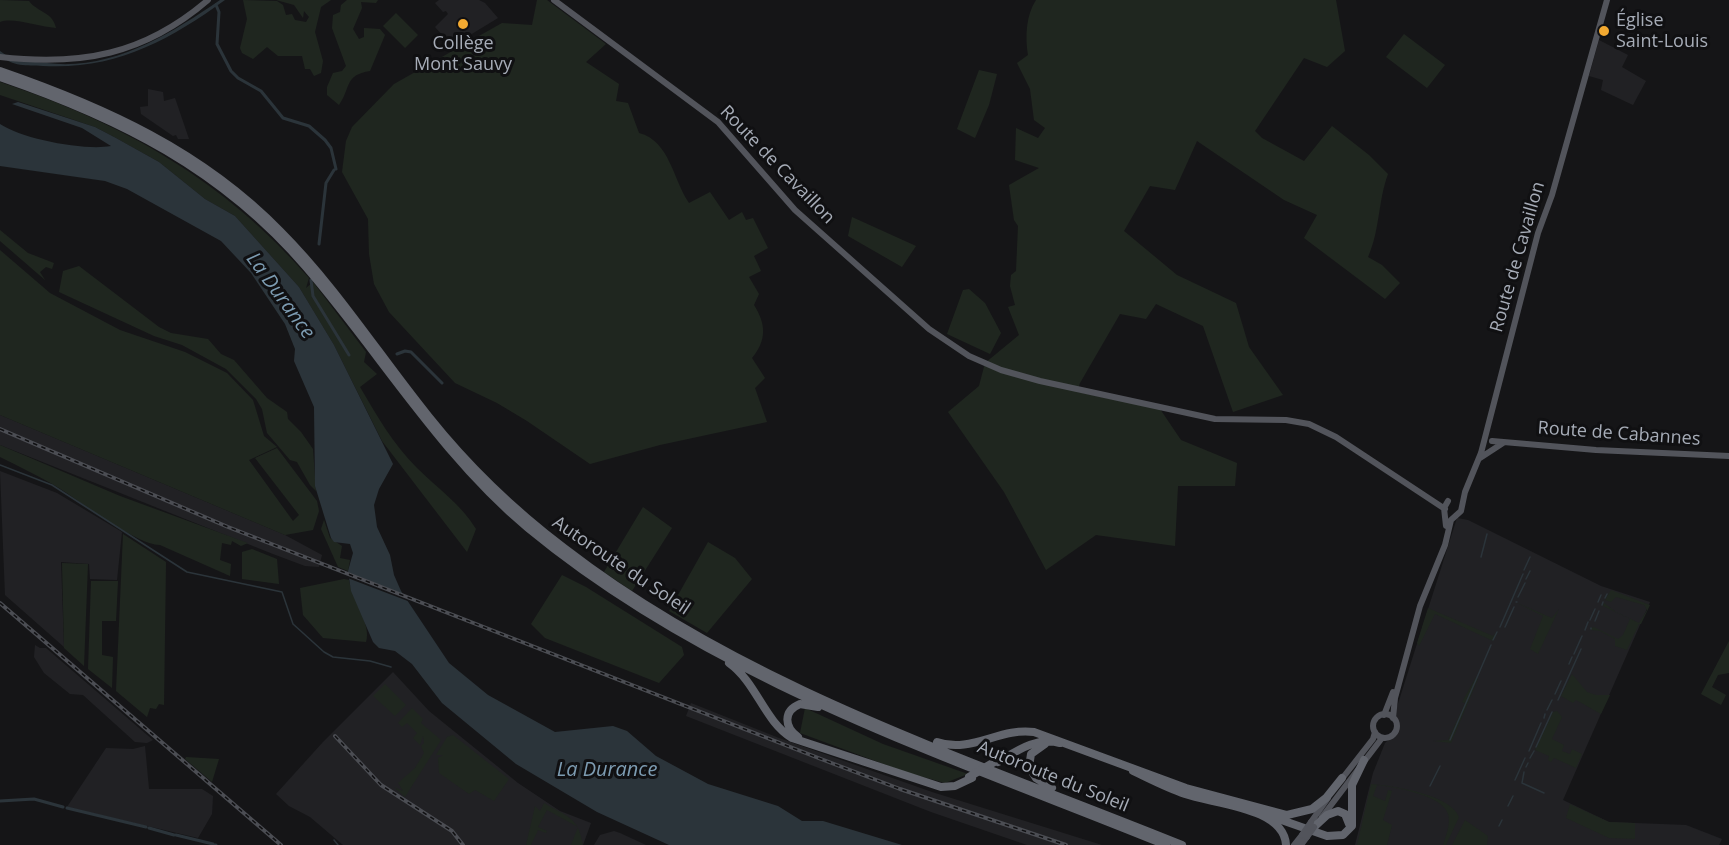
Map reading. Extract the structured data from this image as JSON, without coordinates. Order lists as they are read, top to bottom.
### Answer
{
  "streets": {
    "highway": ["Autoroute du Soleil"],
    "main road": ["Route de Cavaillon", "Route de Cabannes"]
  },
  "crossings": [
    ["Route de Cavaillon", "Route de Cabannes"]
  ],
  "water": ["La Durance"],
  "places": ["Collège Mont Sauvy", "Église Saint-Louis"]
}
